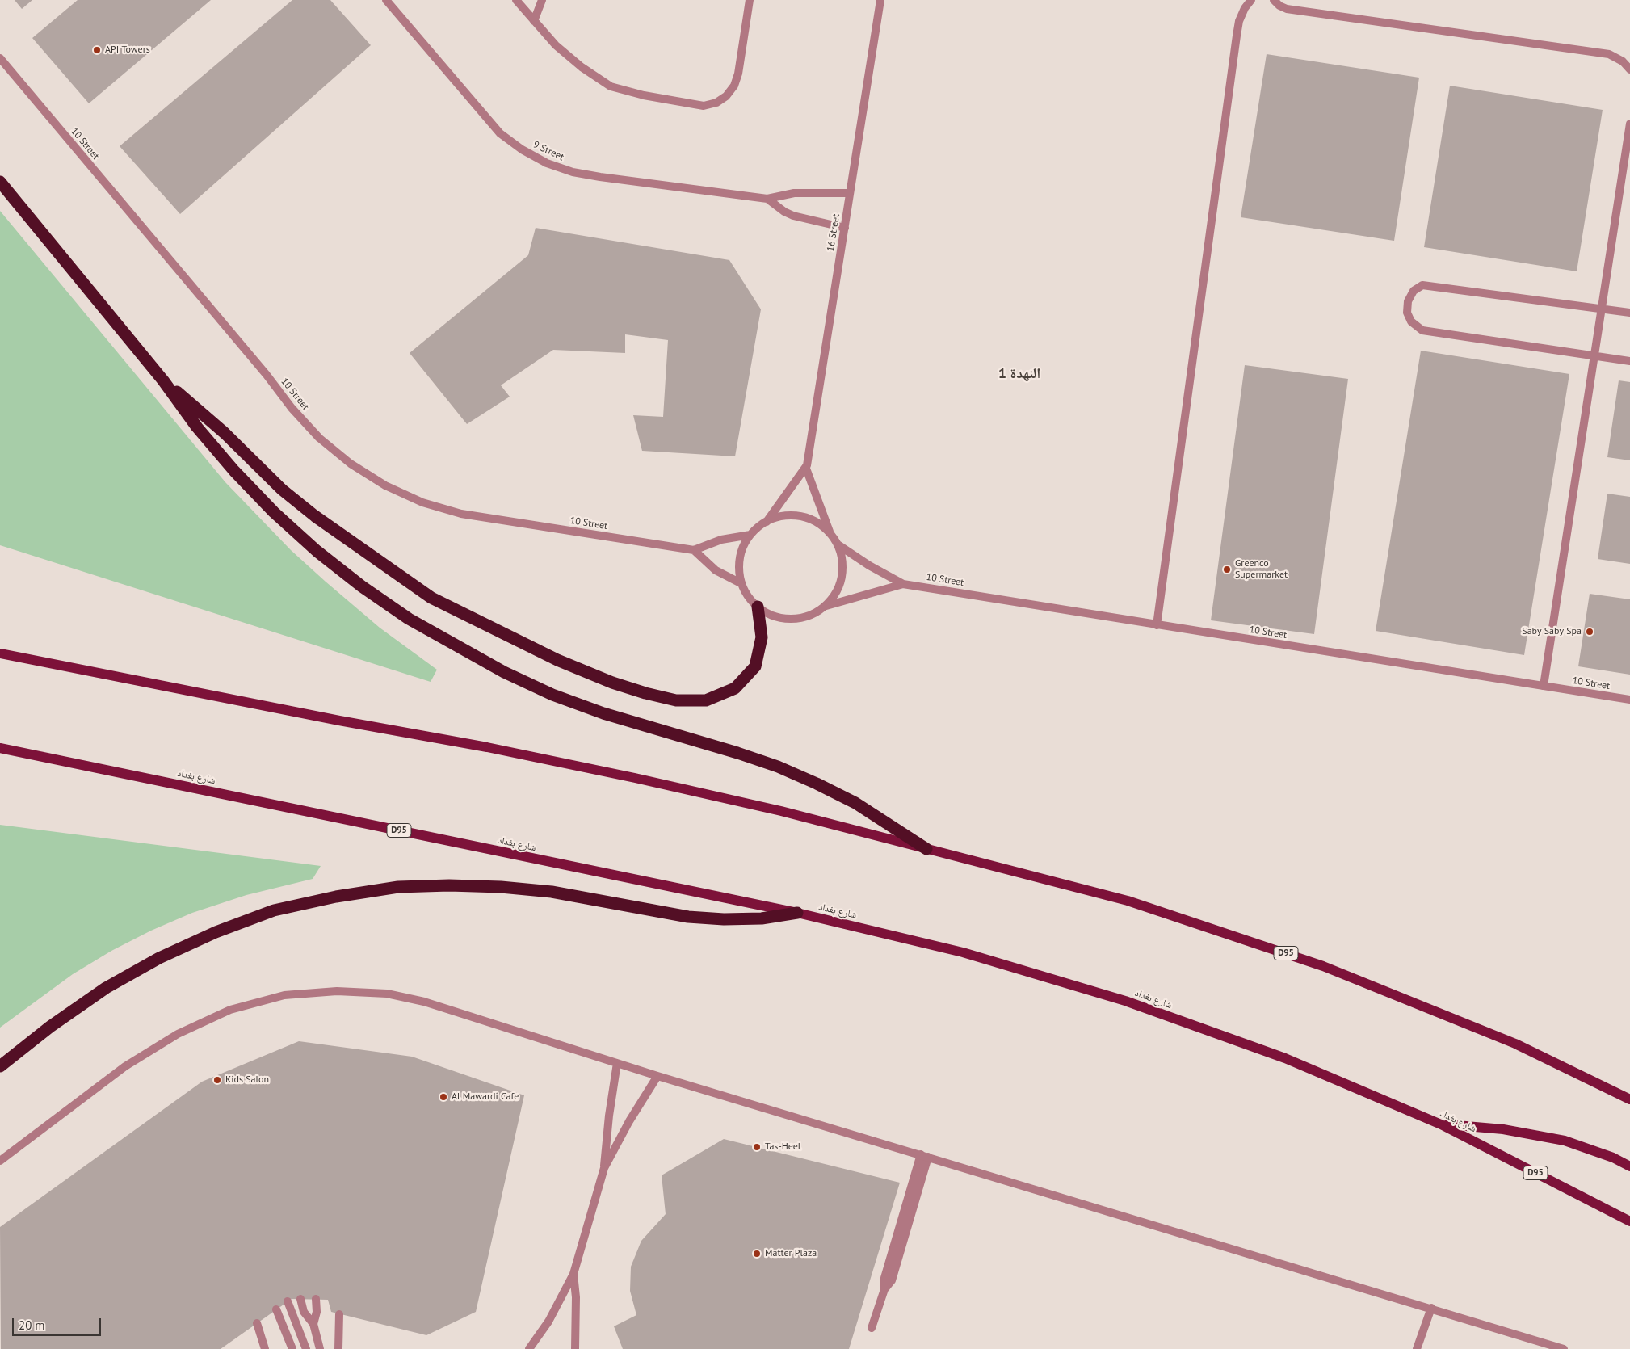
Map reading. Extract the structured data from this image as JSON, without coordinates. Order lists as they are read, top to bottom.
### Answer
{
  "streets": {
    "main road": ["شارع بغداد", "D95"],
    "street": ["10 Street", "9 Street", "16 Street"]
  },
  "districts": ["النهدة 1"],
  "places": [
    "API Towers",
    "Greenco Supermarket",
    "Saby Saby Spa",
    "Kids Salon",
    "Al Mawardi Cafe",
    "Tas-Heel",
    "Matter Plaza"
  ],
  "scale_bar": "20 m"
}
